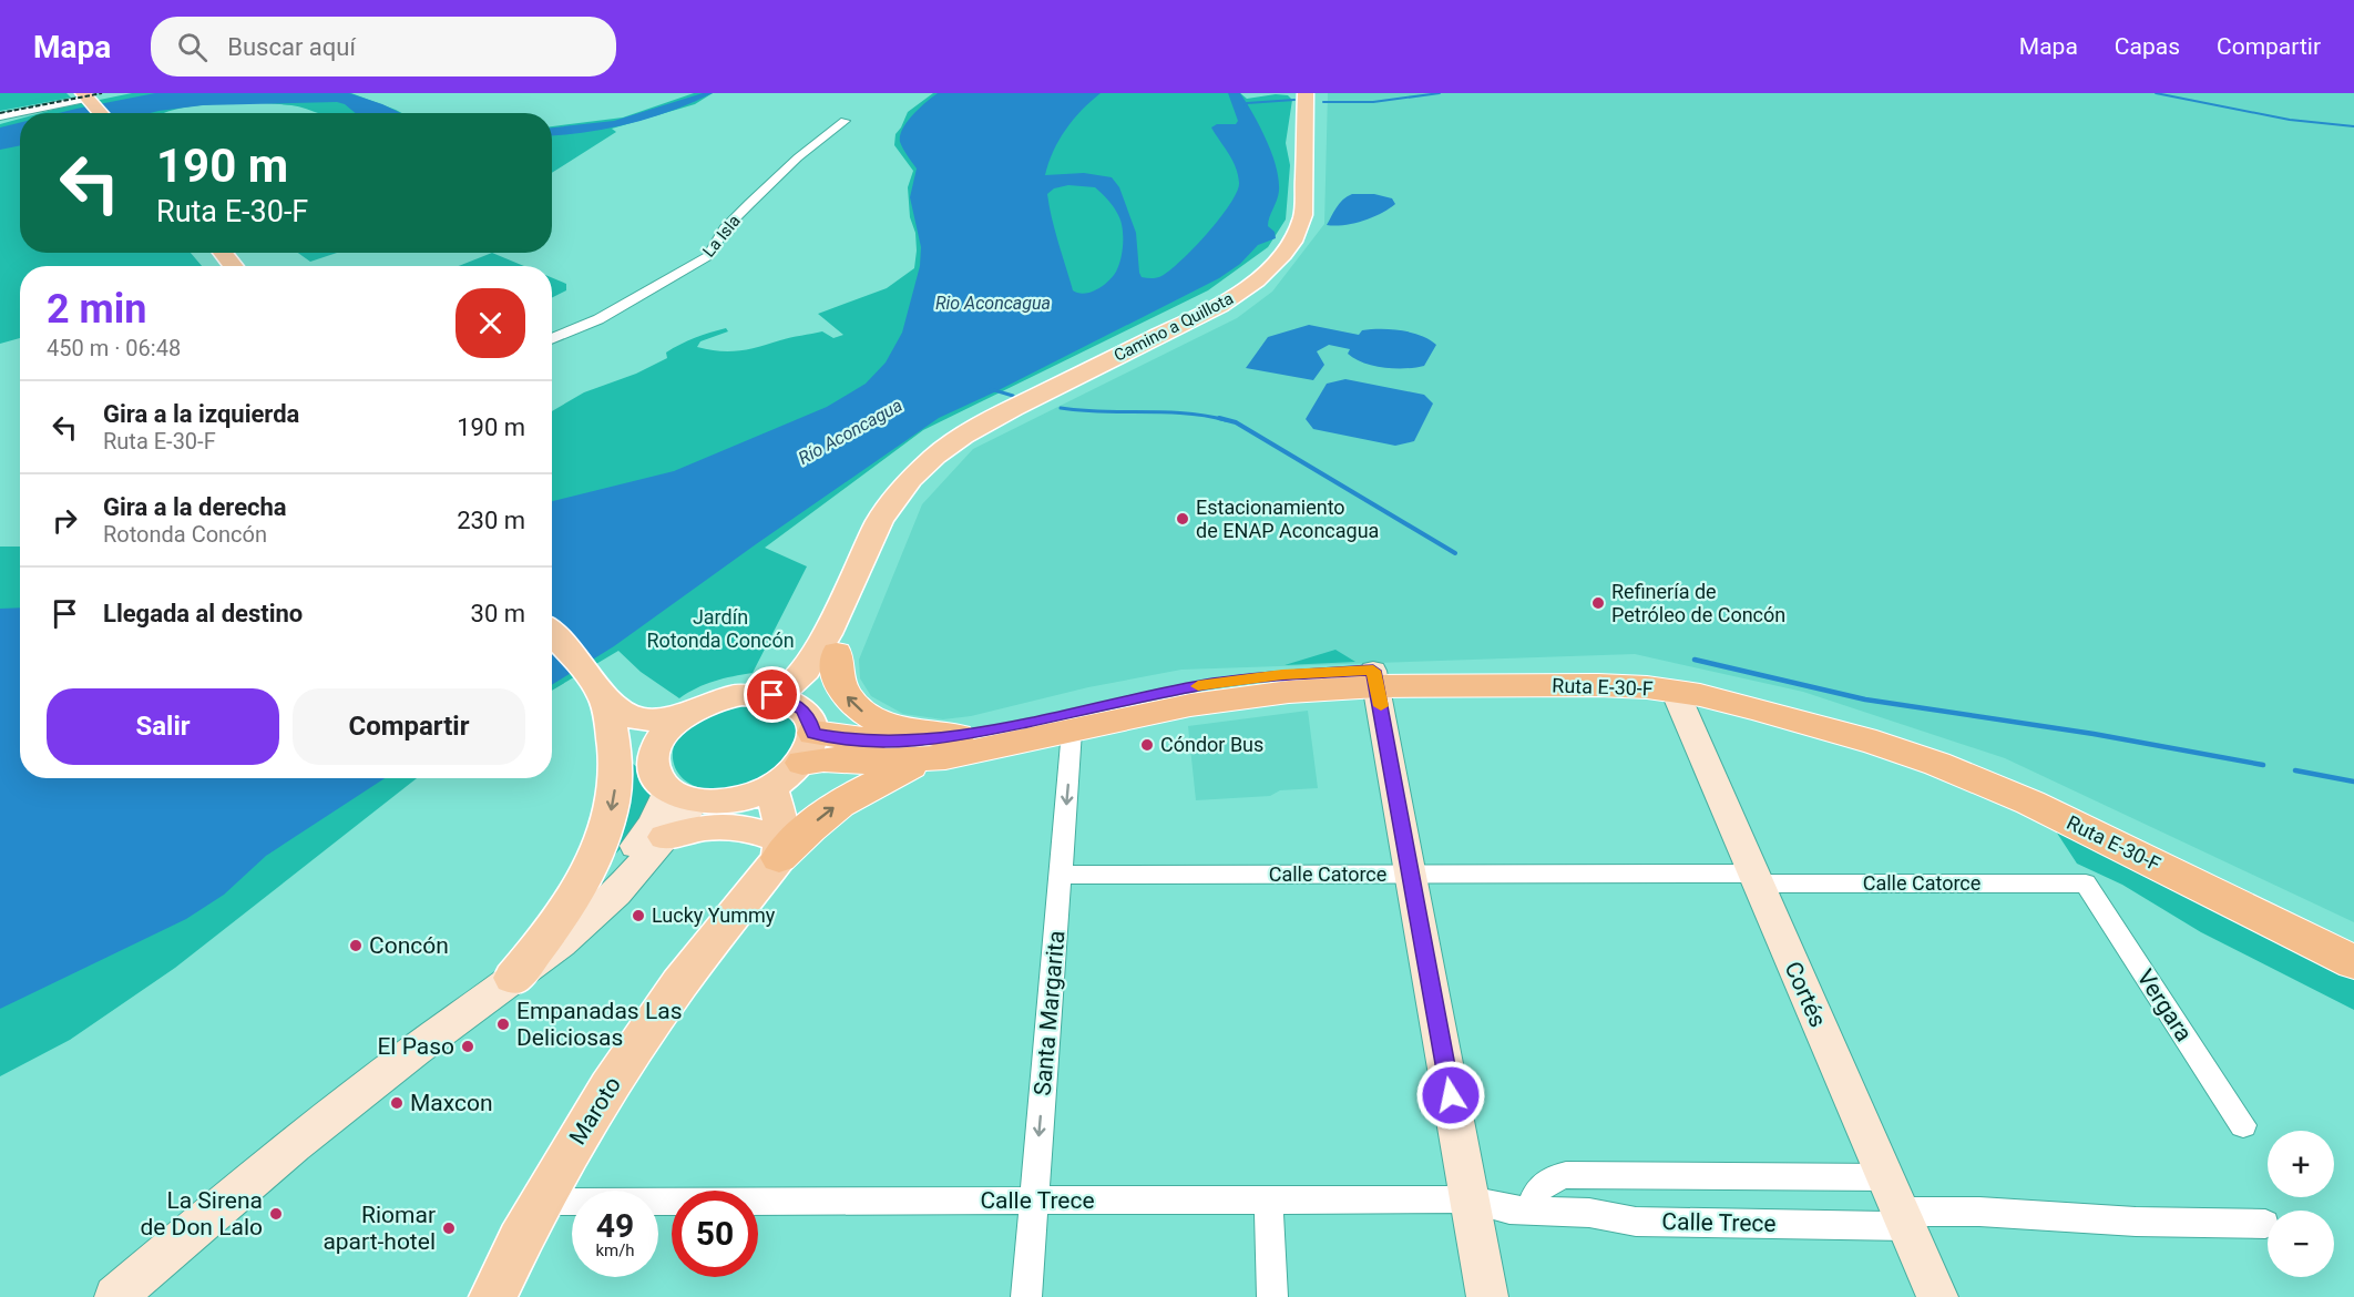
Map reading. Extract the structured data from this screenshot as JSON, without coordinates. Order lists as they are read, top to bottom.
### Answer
{
  "streets": {
    "highway": ["Ruta E-30-F"],
    "main road": ["Camino a Quillota", "Cortés", "Maroto"],
    "street": [
      "La Isla",
      "Calle Catorce",
      "Vergara",
      "Santa Margarita",
      "Calle Trece"
    ]
  },
  "crossings": [
    ["Camino a Quillota", "Ruta E-30-F"],
    ["Ruta E-30-F", "Cortés"],
    ["Ruta E-30-F", "Santa Margarita"],
    ["Calle Catorce", "Cortés"],
    ["Calle Catorce", "Vergara"],
    ["Calle Catorce", "Santa Margarita"],
    ["Cortés", "Calle Trece"],
    ["Santa Margarita", "Calle Trece"],
    ["Maroto", "Calle Trece"]
  ],
  "one_way": ["Santa Margarita"],
  "water": ["Rio Aconcagua", "Río Aconcagua"],
  "parks": ["Jardín Rotonda Concón"],
  "places": [
    "Estacionamiento de ENAP Aconcagua",
    "Refinería de Petróleo de Concón",
    "Cóndor Bus",
    "Lucky Yummy",
    "Concón",
    "Empanadas Las Deliciosas",
    "El Paso",
    "Maxcon",
    "La Sirena de Don Lalo",
    "Riomar apart-hotel"
  ],
  "page": {
    "header": "Mapa",
    "search": "Buscar aquí",
    "nav": ["Mapa", "Capas", "Compartir"],
    "turn": ["190 m", "Ruta E-30-F"],
    "heading": ["2 min", "450 m · 06:48"],
    "list": [
      {
        "name": "Gira a la izquierda",
        "note": "Ruta E-30-F",
        "value": "190 m"
      },
      {
        "name": "Gira a la derecha",
        "note": "Rotonda Concón",
        "value": "230 m"
      },
      {
        "name": "Llegada al destino",
        "value": "30 m"
      }
    ],
    "buttons": ["Salir", "Compartir"],
    "map_buttons": ["+", "−"],
    "speed": "49 km/h",
    "limit": "50"
  }
}
